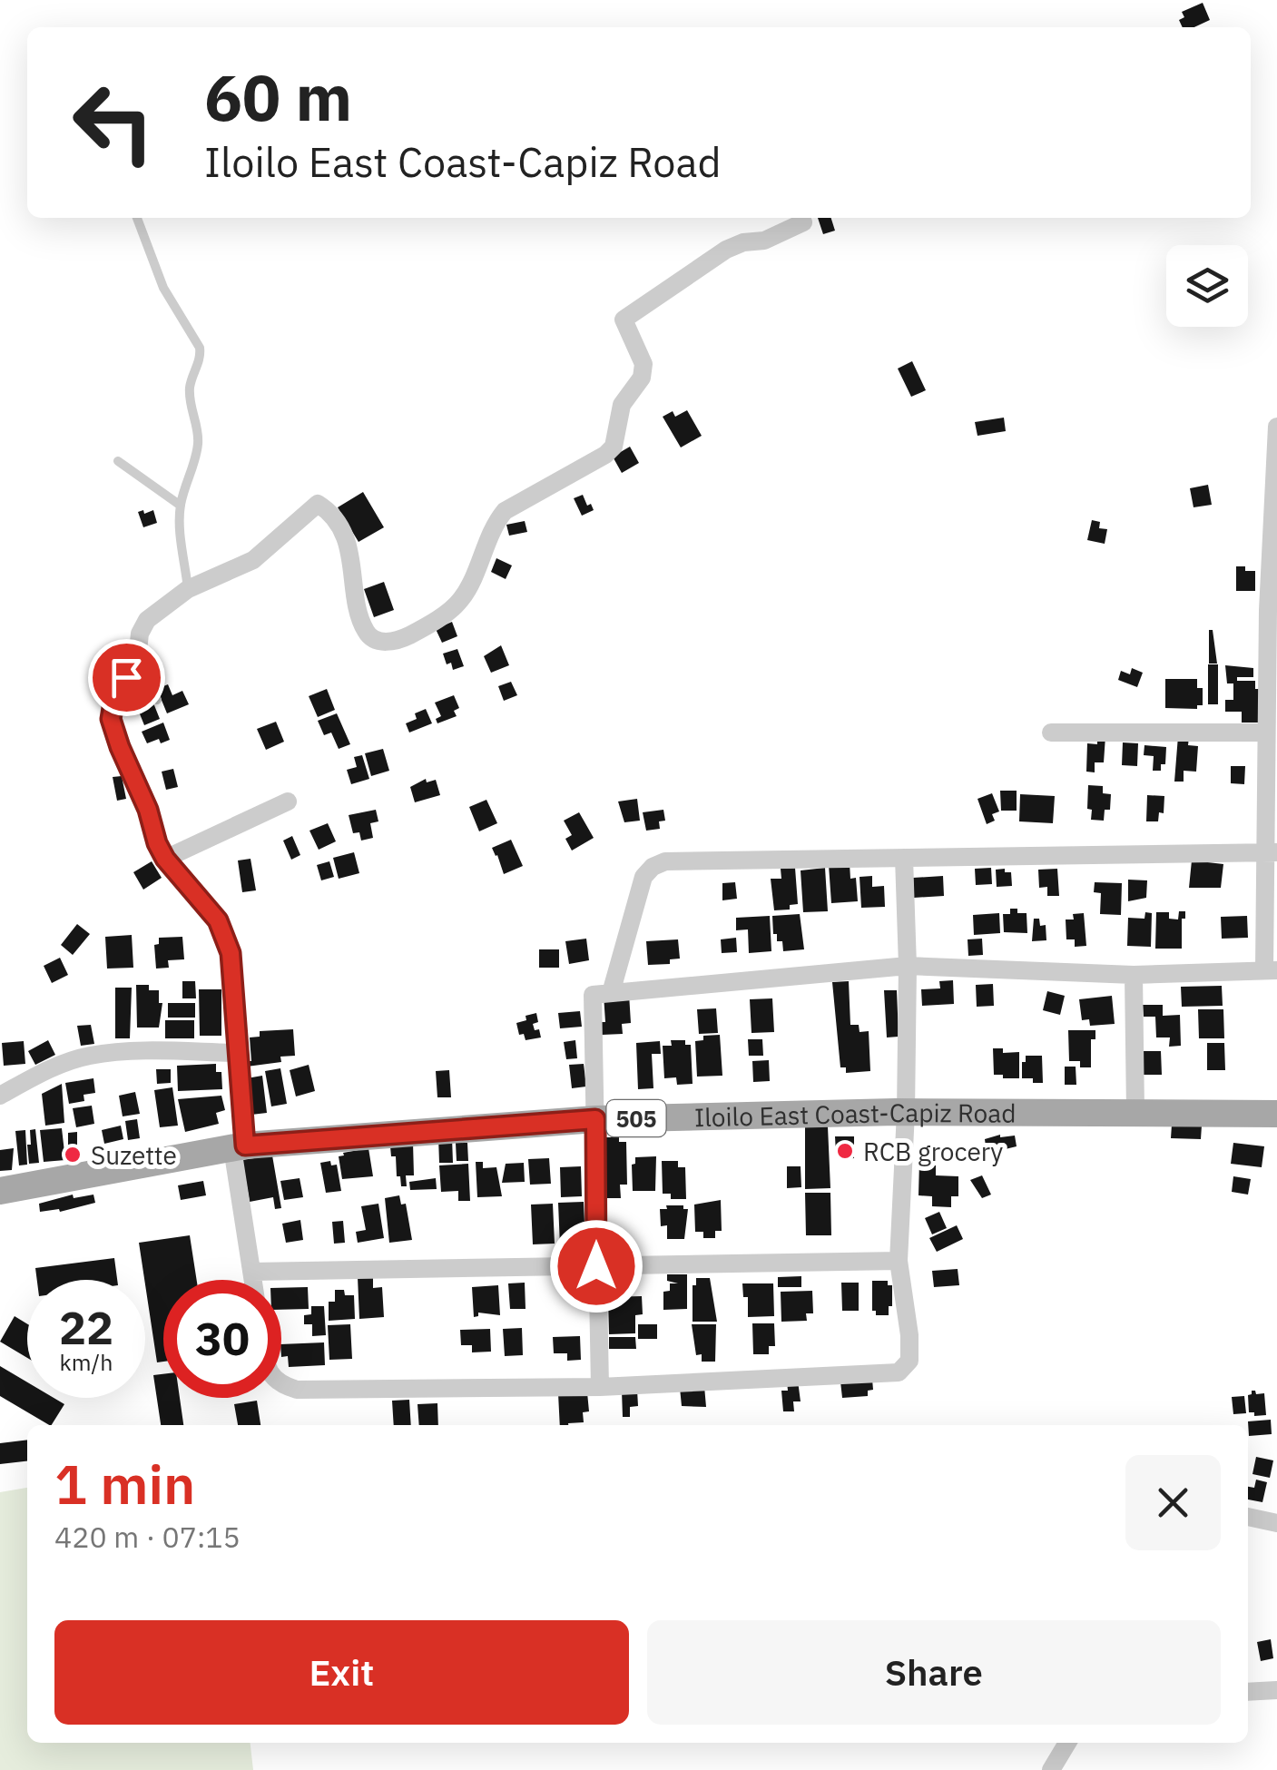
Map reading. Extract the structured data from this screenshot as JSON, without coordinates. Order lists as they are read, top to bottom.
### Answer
{
  "streets": {
    "main road": ["Iloilo East Coast-Capiz Road", "505"]
  },
  "places": ["RCB grocery", "Suzette"],
  "page": {
    "turn": ["60 m", "Iloilo East Coast-Capiz Road"],
    "speed": "22 km/h",
    "limit": "30",
    "heading": ["1 min", "420 m · 07:15"],
    "buttons": ["Exit", "Share"]
  }
}
